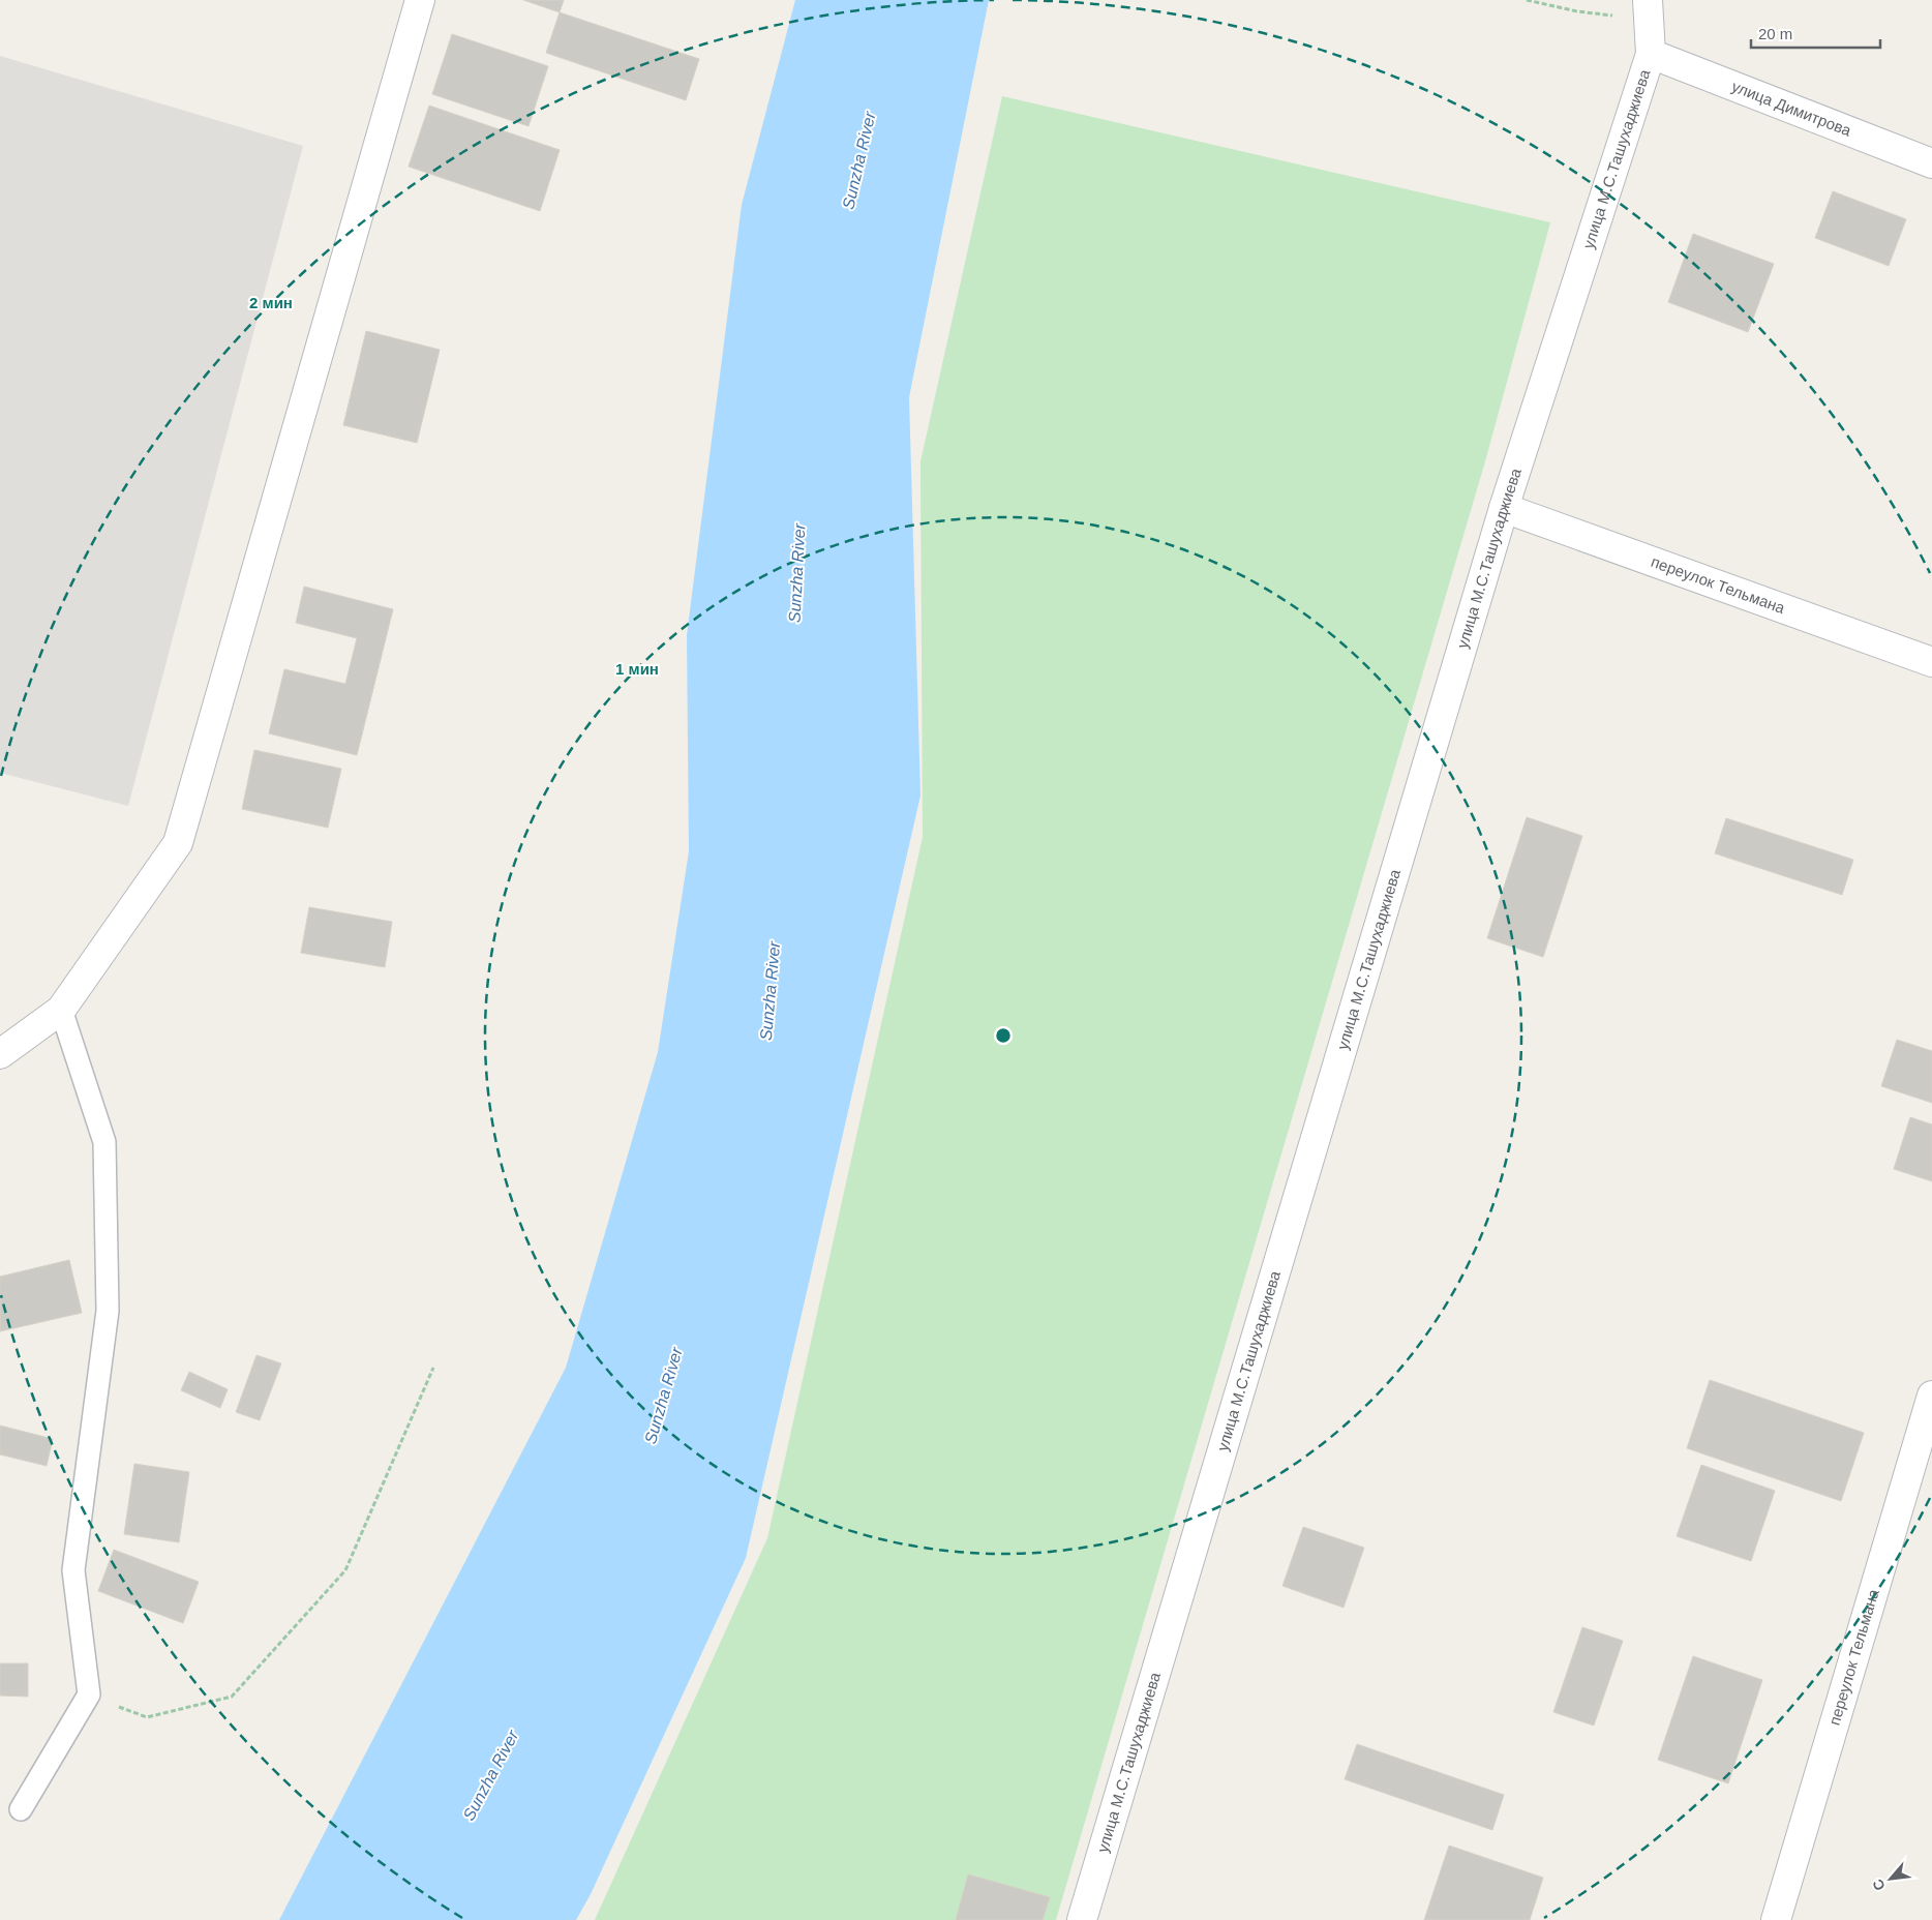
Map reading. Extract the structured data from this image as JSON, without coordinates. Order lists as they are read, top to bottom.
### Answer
{
  "streets": {
    "street": ["улица Димитрова", "улица М.С.Ташухаджиева", "переулок Тельмана"]
  },
  "crossings": [
    ["улица Димитрова", "улица М.С.Ташухаджиева"],
    ["улица М.С.Ташухаджиева", "переулок Тельмана"]
  ],
  "water": ["Sunzha River"],
  "scale_bar": "20 m",
  "north": "bottom left",
  "rings": ["2 мин", "1 мин"]
}
